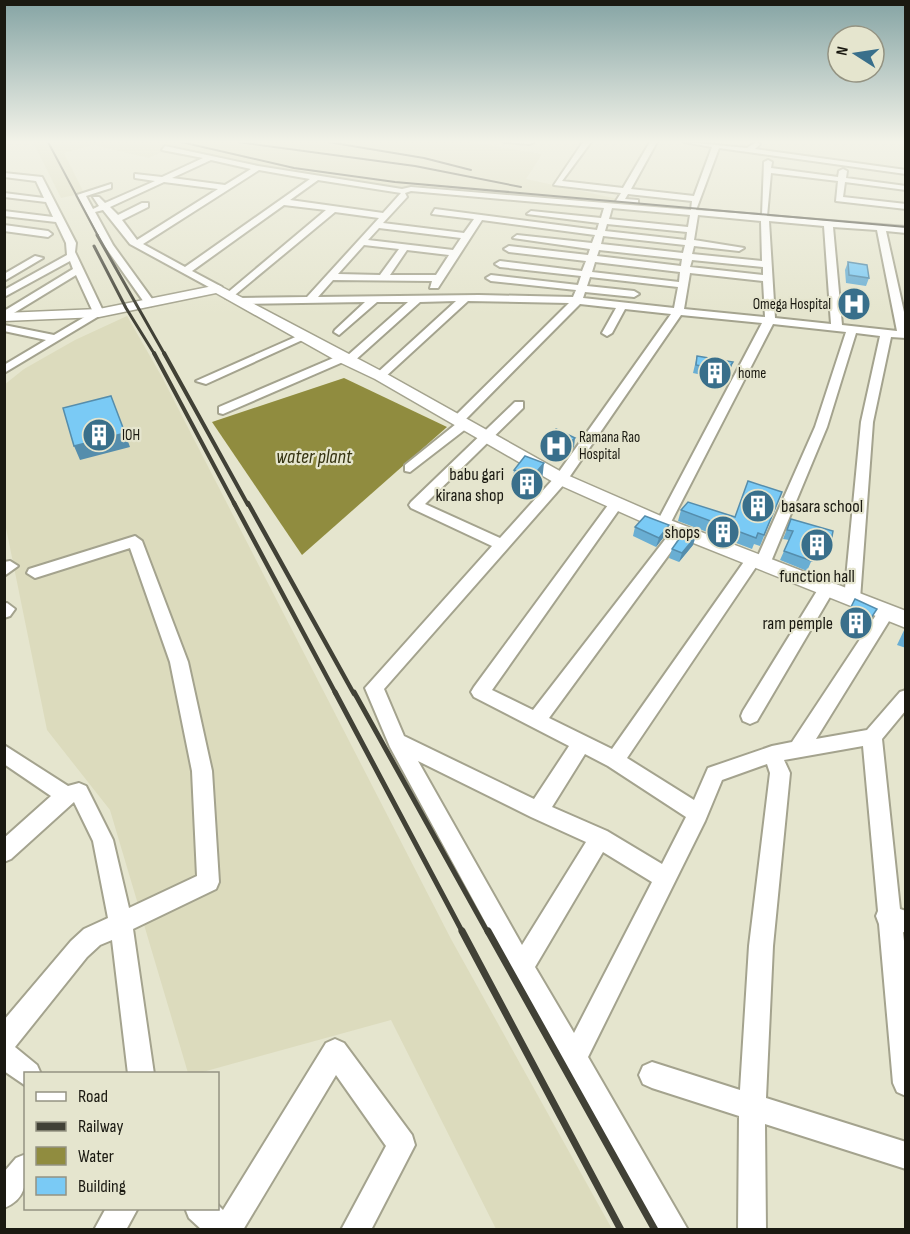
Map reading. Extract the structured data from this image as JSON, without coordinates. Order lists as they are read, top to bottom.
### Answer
{
  "water": ["water plant"],
  "places": {
    "hospital": ["Omega Hospital", "Ramana Rao Hospital"],
    "building": [
      "home",
      "IOH",
      "babu gari kirana shop",
      "basara school",
      "shops",
      "function hall",
      "ram pemple"
    ]
  },
  "legend": [
    "Road",
    "Railway",
    "Water",
    "Building"
  ],
  "north": "left"
}
